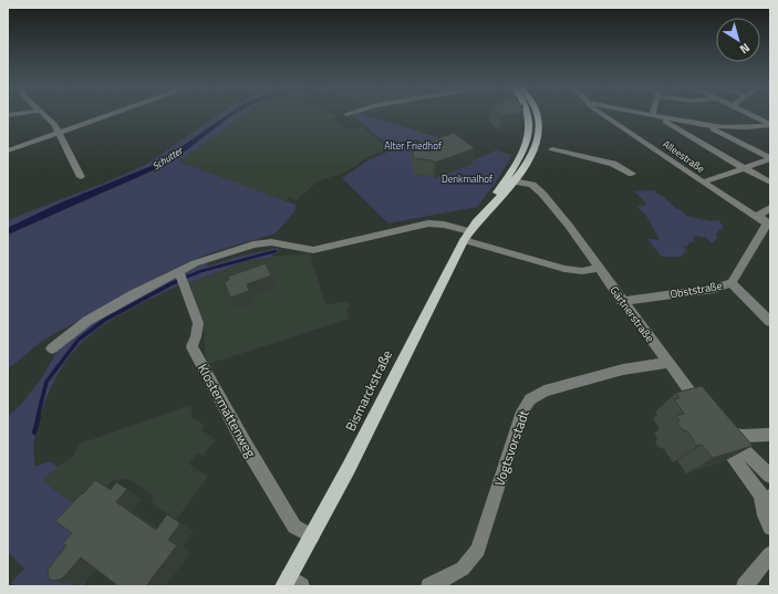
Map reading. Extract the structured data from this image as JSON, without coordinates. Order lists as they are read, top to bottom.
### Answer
{
  "streets": {
    "main road": ["Bismarckstraße"],
    "street": [
      "Alleestraße",
      "Obststraße",
      "Gärtnerstraße",
      "Klostermattenweg",
      "Vogtsvorstadt"
    ]
  },
  "crossings": [
    ["Alleestraße", "Obststraße"],
    ["Obststraße", "Gärtnerstraße"],
    ["Gärtnerstraße", "Bismarckstraße"],
    ["Gärtnerstraße", "Vogtsvorstadt"],
    ["Bismarckstraße", "Klostermattenweg"]
  ],
  "water": ["Schutter"],
  "parks": ["Alter Friedhof", "Denkmalhof"],
  "north": "bottom right"
}
